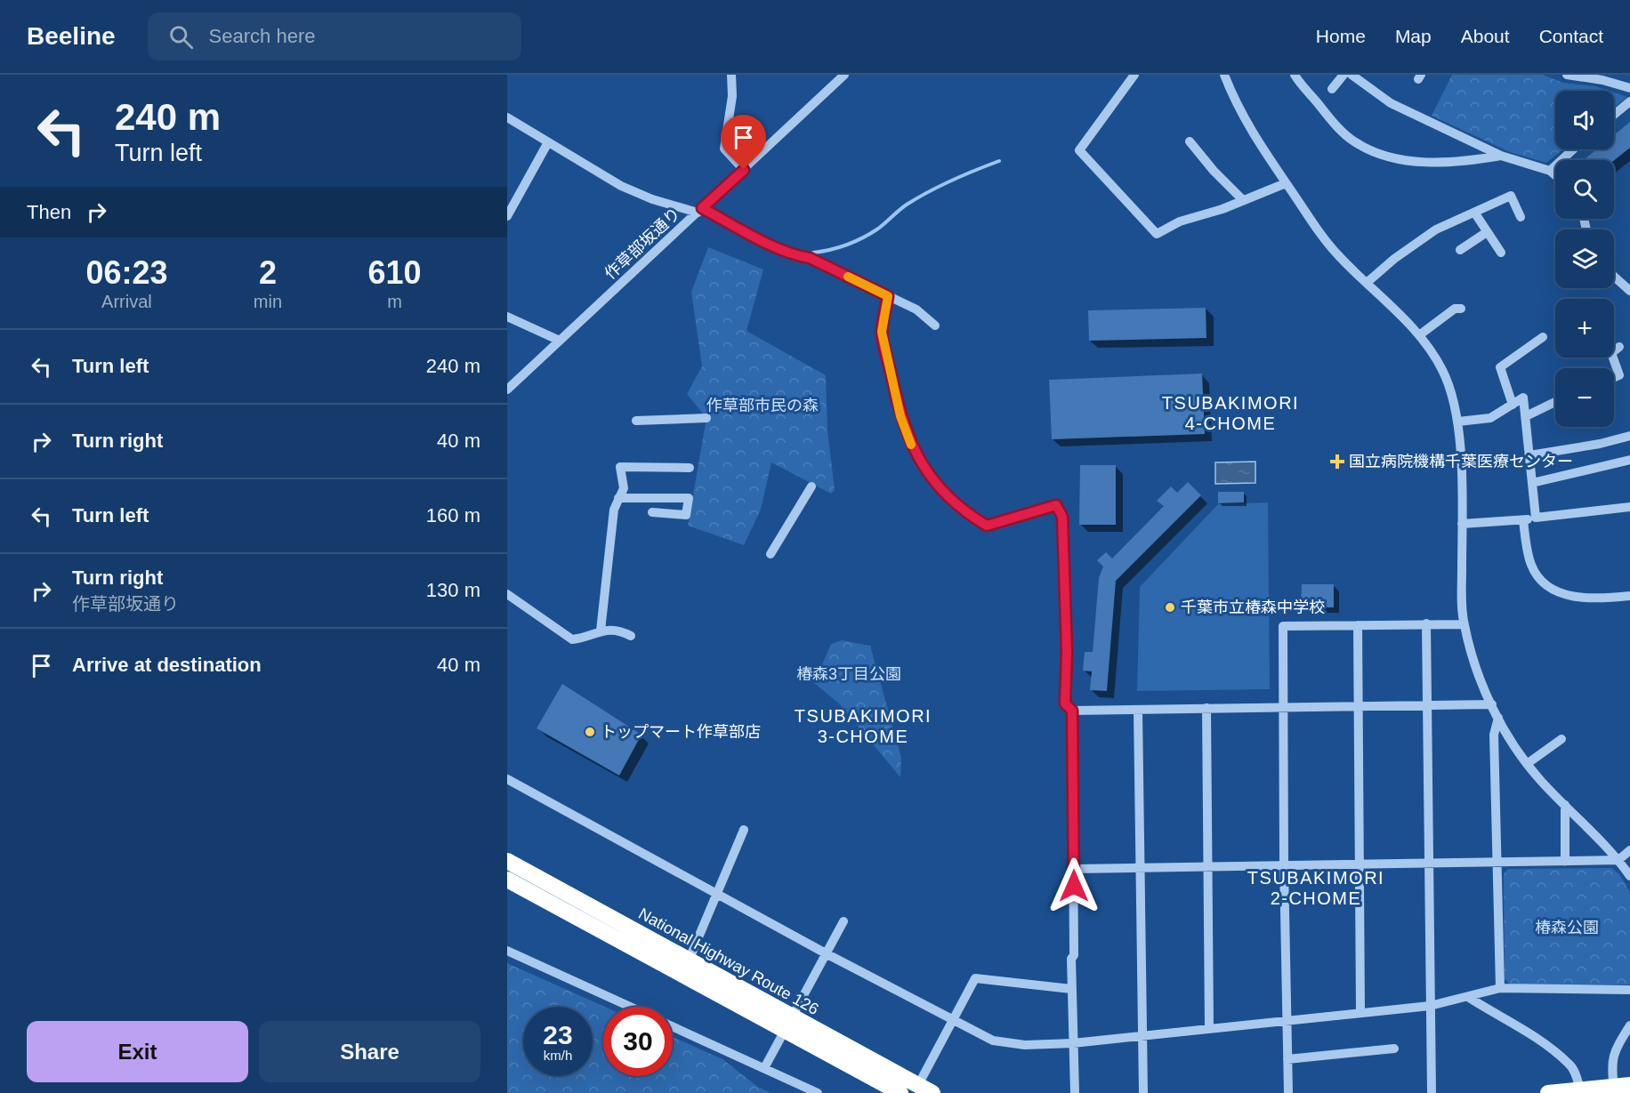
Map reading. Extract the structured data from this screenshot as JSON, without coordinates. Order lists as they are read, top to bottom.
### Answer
{
  "streets": {
    "highway": ["National Highway Route 126"],
    "street": ["作草部坂通り"]
  },
  "districts": ["TSUBAKIMORI 4-CHOME", "TSUBAKIMORI 3-CHOME", "TSUBAKIMORI 2-CHOME"],
  "parks": ["作草部市民の森", "椿森3丁目公園", "椿森公園"],
  "places": {
    "health": ["国立病院機構千葉医療センター"],
    "other": ["千葉市立椿森中学校", "トップマート作草部店"]
  },
  "page": {
    "header": "Beeline",
    "search": "Search here",
    "nav": [
      "Home",
      "Map",
      "About",
      "Contact"
    ],
    "turn": ["240 m", "Turn left"],
    "map_buttons": ["+", "−"],
    "then": "Then",
    "eta": [
      "06:23",
      "Arrival",
      "2",
      "min",
      "610",
      "m"
    ],
    "list": [
      {
        "name": "Turn left",
        "value": "240 m"
      },
      {
        "name": "Turn right",
        "value": "40 m"
      },
      {
        "name": "Turn left",
        "value": "160 m"
      },
      {
        "name": "Turn right",
        "note": "作草部坂通り",
        "value": "130 m"
      },
      {
        "name": "Arrive at destination",
        "value": "40 m"
      }
    ],
    "speed": "23 km/h",
    "limit": "30",
    "buttons": ["Exit", "Share"]
  }
}
